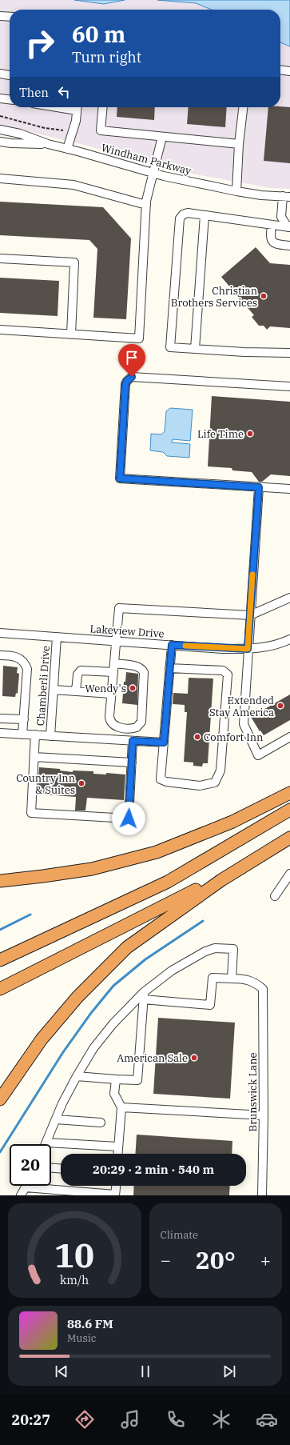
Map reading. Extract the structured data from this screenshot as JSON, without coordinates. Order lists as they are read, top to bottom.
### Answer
{
  "streets": {
    "street": [
      "Windham Parkway",
      "Lakeview Drive",
      "Chamberli Drive",
      "Brunswick Lane"
    ]
  },
  "crossings": [
    ["Lakeview Drive", "Chamberli Drive"]
  ],
  "places": [
    "Christian Brothers Services",
    "Life Time",
    "Wendy's",
    "Extended Stay America",
    "Comfort Inn",
    "Country Inn & Suites",
    "American Sale"
  ],
  "page": {
    "turn": ["60 m", "Turn right"],
    "then": "Then",
    "limit": "20",
    "trip": "20:29 · 2 min · 540 m",
    "tile": "Climate",
    "heat": ["−", "20°", "+"],
    "song": ["88.6 FM", "Music"],
    "tabs": "20:27",
    "gauge": ["10", "km/h"]
  }
}
